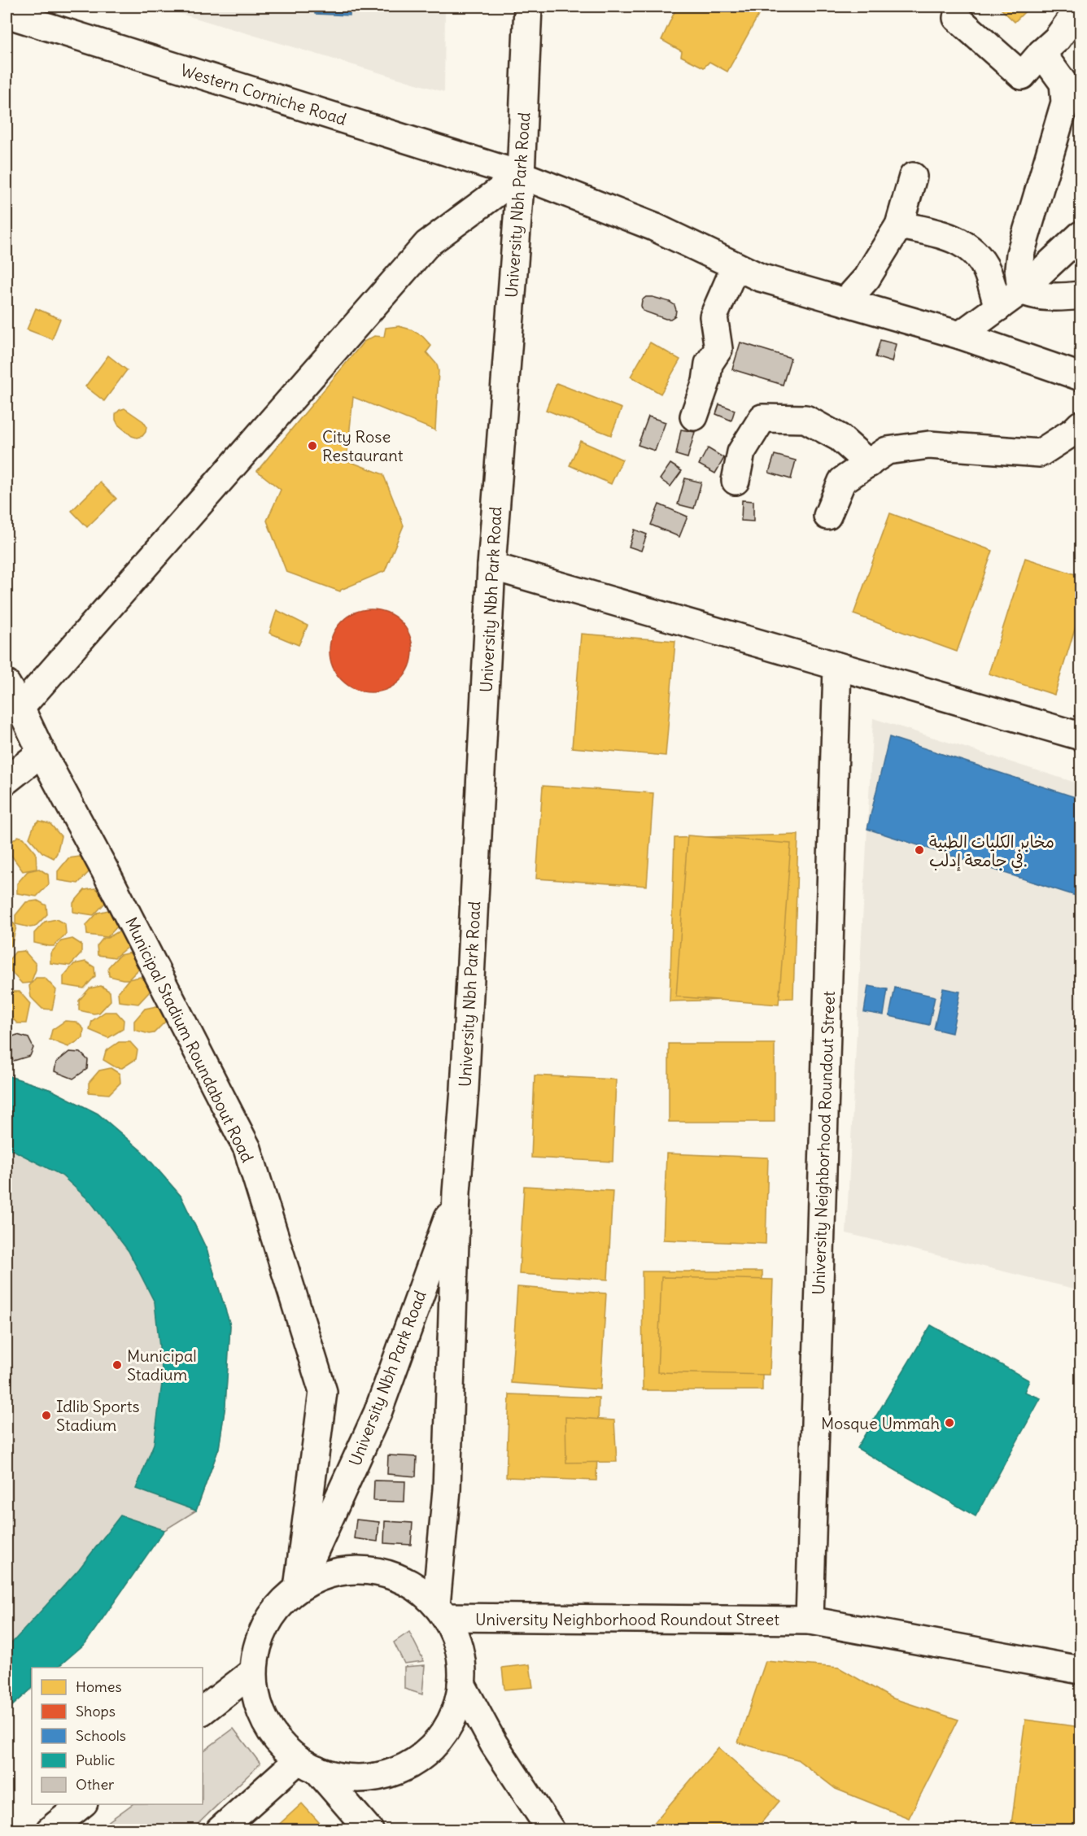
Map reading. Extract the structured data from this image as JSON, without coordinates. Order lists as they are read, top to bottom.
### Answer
{
  "streets": {
    "street": [
      "Western Corniche Road",
      "University Nbh Park Road",
      "Municipal Stadium Roundabout Road",
      "University Neighborhood Roundout Street"
    ]
  },
  "crossings": [
    ["Western Corniche Road", "University Nbh Park Road"],
    ["University Nbh Park Road", "Municipal Stadium Roundabout Road"],
    ["University Nbh Park Road", "University Neighborhood Roundout Street"]
  ],
  "places": [
    "City Rose Restaurant",
    "مخابر الكليات الطبية في جامعة إدلب.",
    "Municipal Stadium",
    "Idlib Sports Stadium",
    "Mosque Ummah"
  ],
  "legend": [
    "Homes",
    "Shops",
    "Schools",
    "Public",
    "Other"
  ]
}
